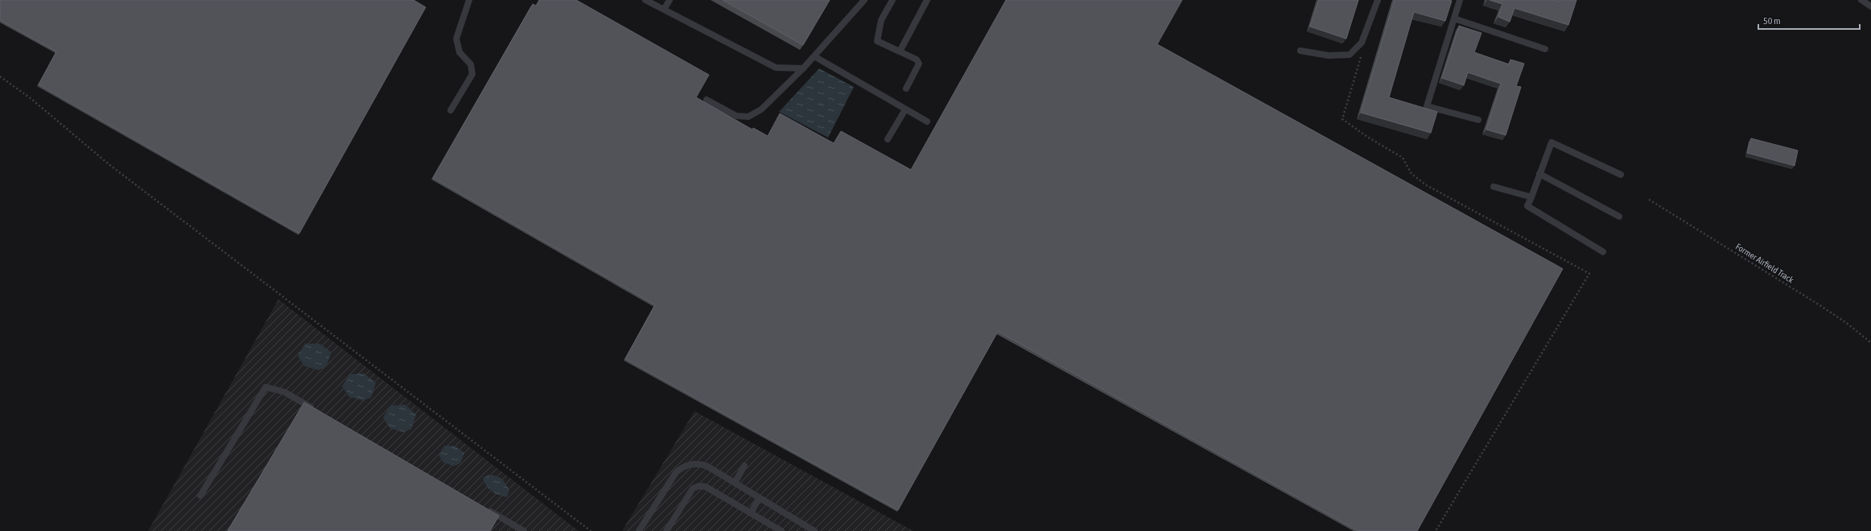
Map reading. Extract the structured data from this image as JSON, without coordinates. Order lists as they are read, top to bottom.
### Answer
{
  "streets": {
    "path": ["Former Airfield Track"]
  },
  "scale_bar": "50 m"
}
